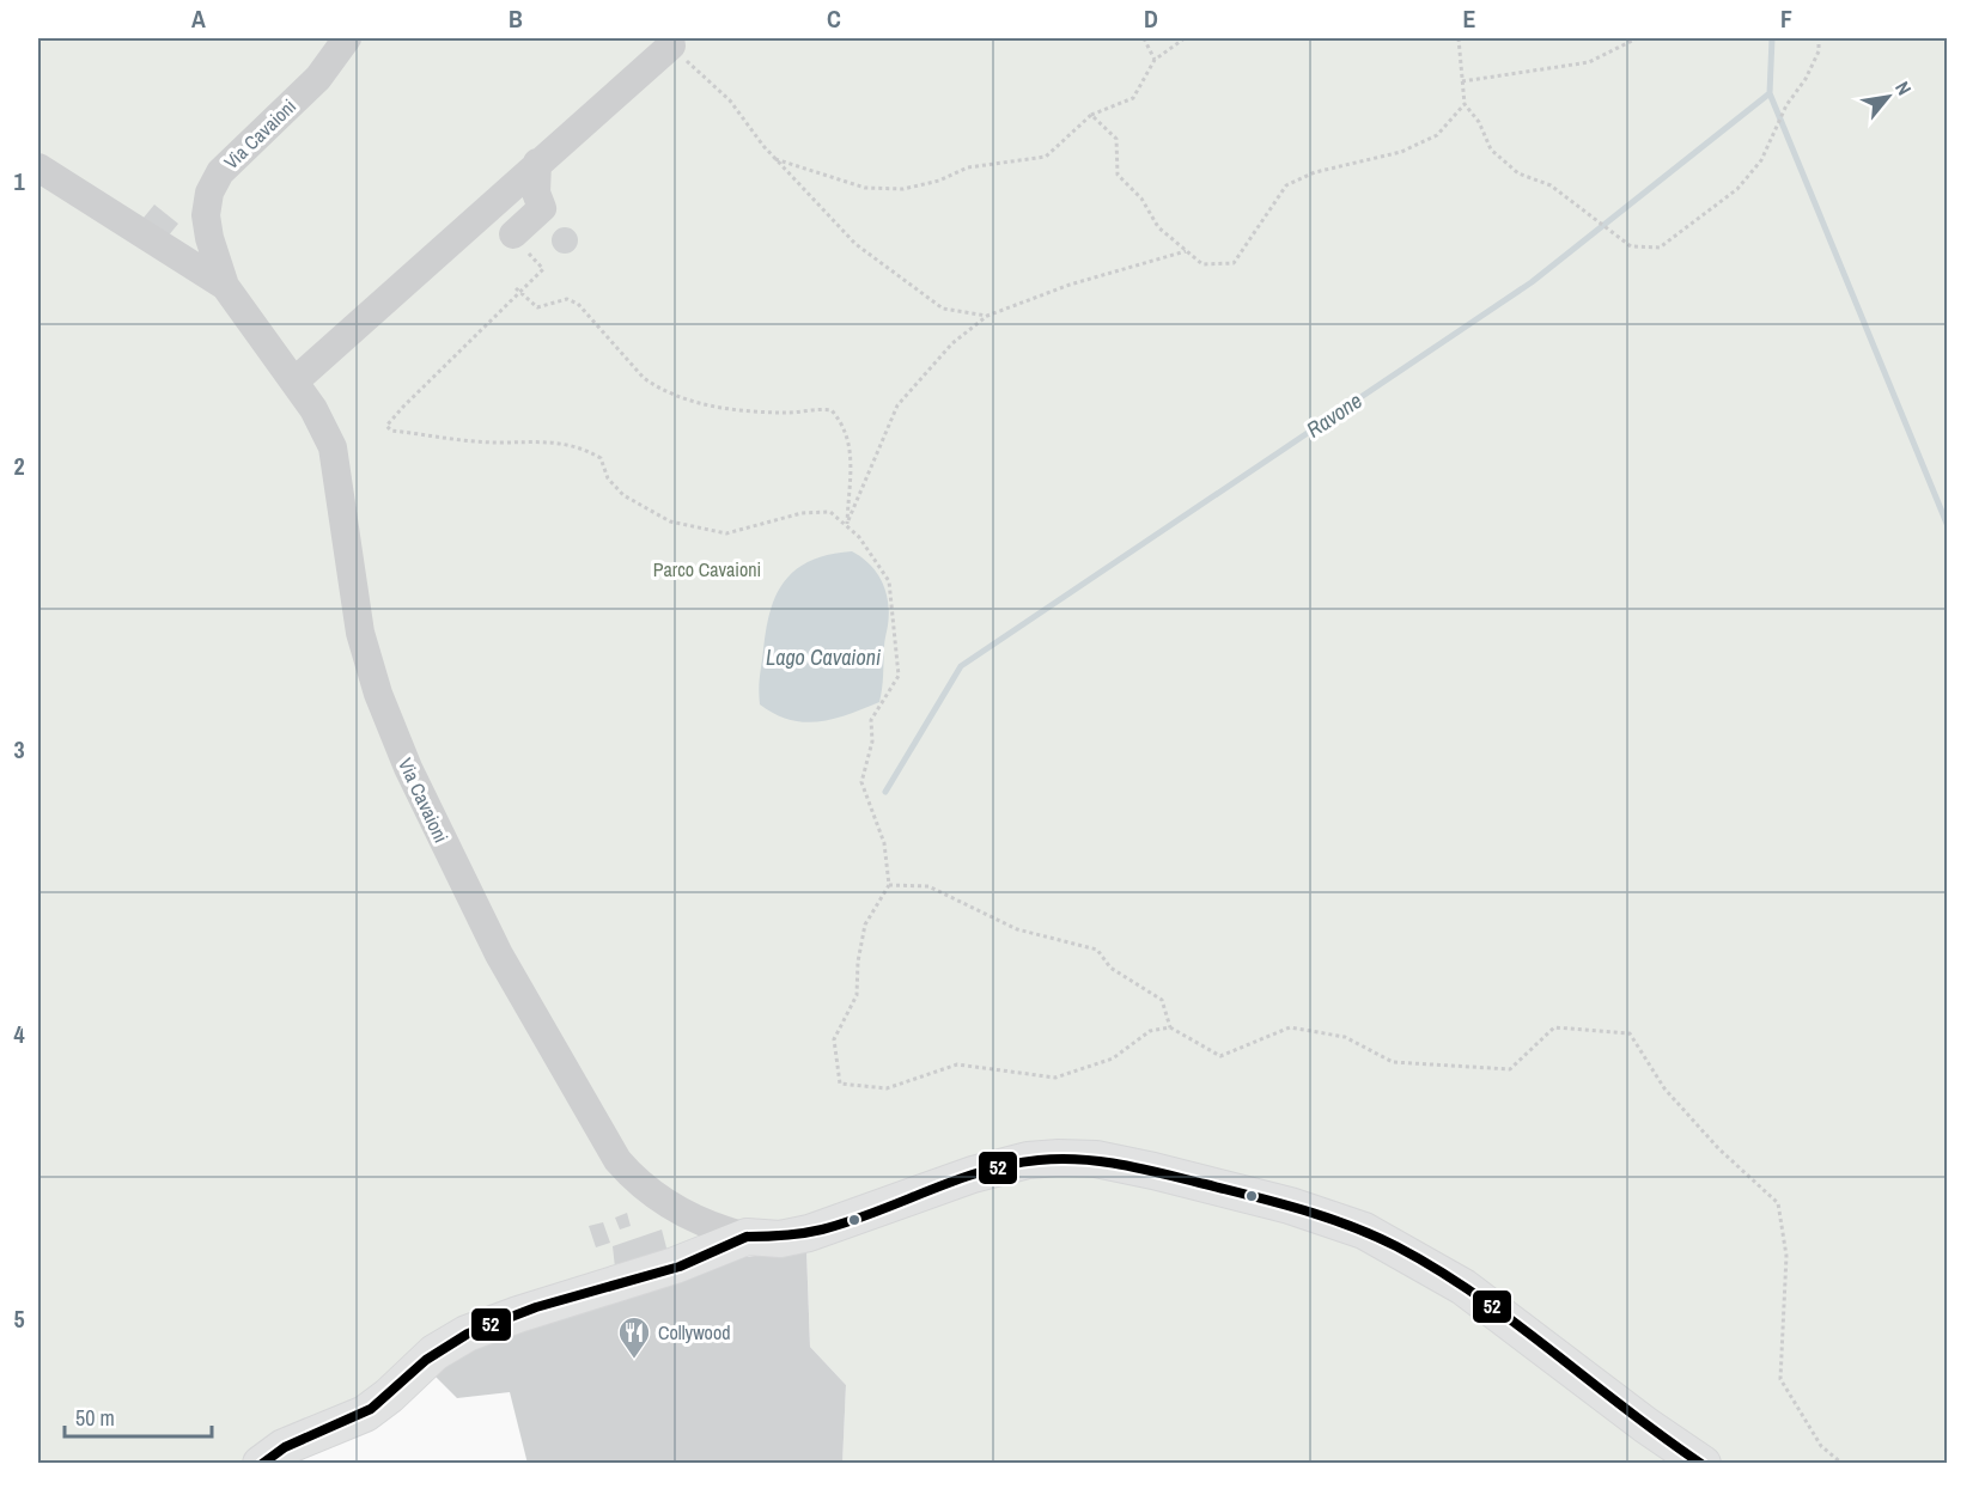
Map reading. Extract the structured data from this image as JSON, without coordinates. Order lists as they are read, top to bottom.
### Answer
{
  "streets": {
    "street": ["Via Cavaioni"]
  },
  "water": ["Ravone", "Lago Cavaioni"],
  "parks": ["Parco Cavaioni"],
  "places": {
    "restaurant": ["Collywood"]
  },
  "lines": ["transit line 52"],
  "scale_bar": "50 m",
  "north": "top right",
  "grid": {
    "columns": [
      "A",
      "B",
      "C",
      "D",
      "E",
      "F"
    ],
    "rows": [
      "1",
      "2",
      "3",
      "4",
      "5"
    ]
  }
}
